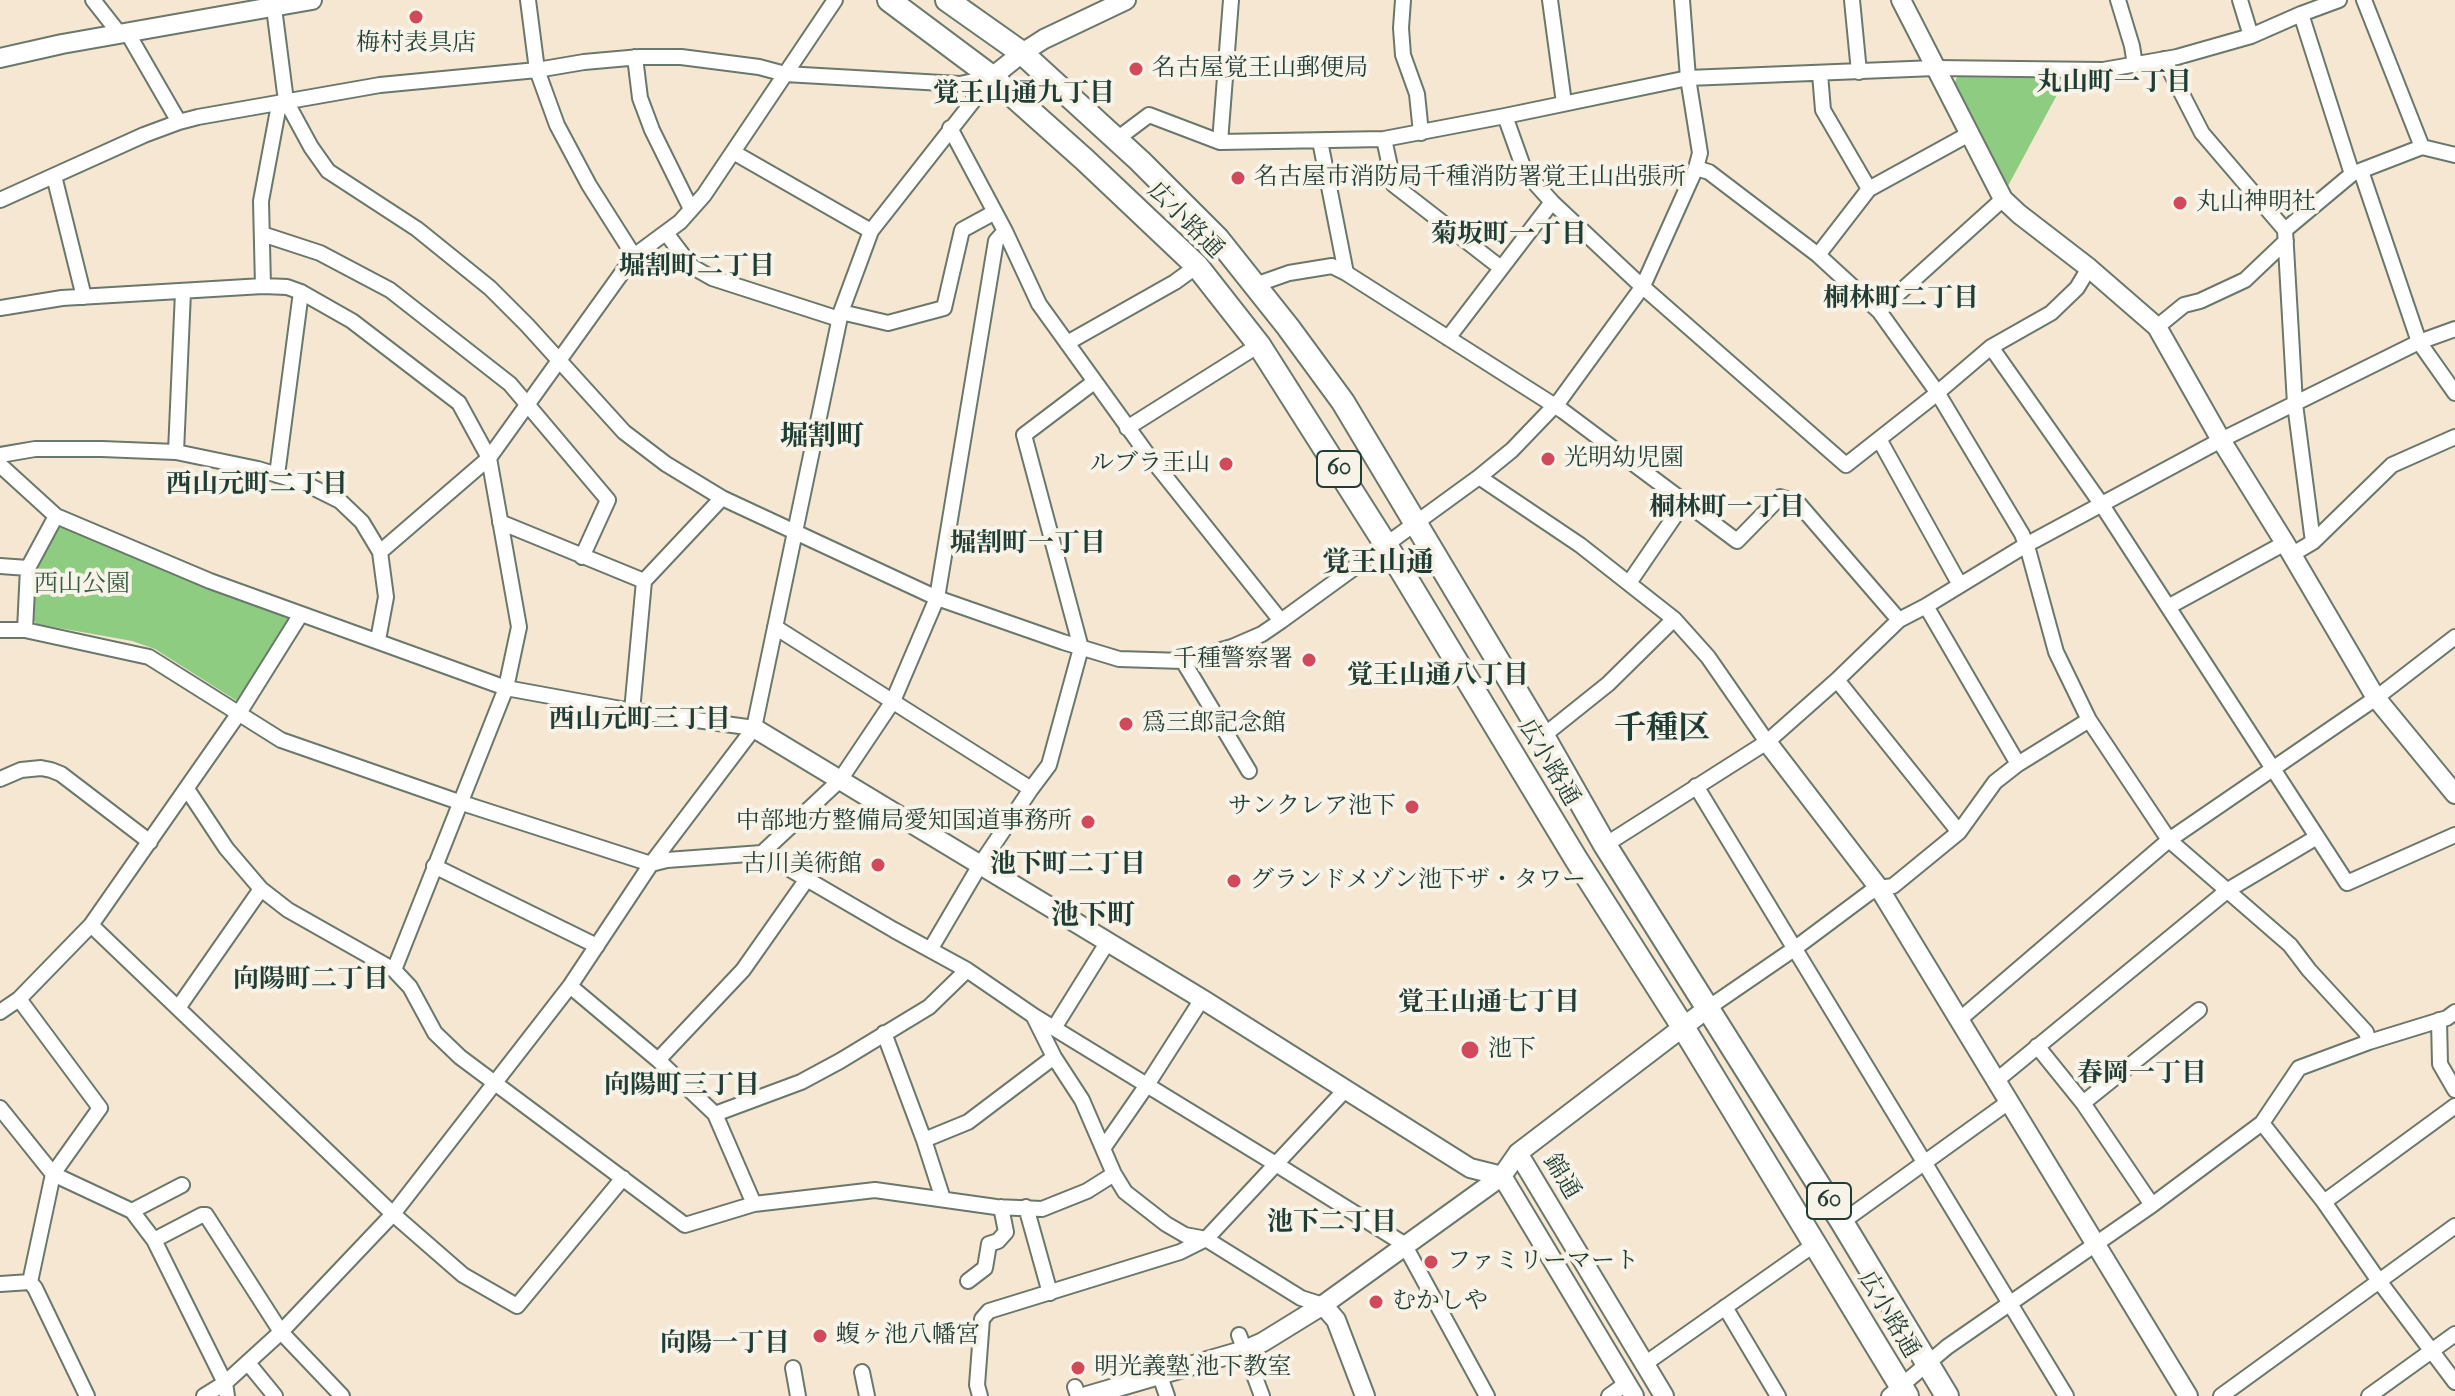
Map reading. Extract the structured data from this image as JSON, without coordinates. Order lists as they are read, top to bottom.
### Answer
{
  "streets": {
    "main road": ["広小路通", "60"],
    "street": ["錦通"]
  },
  "districts": [
    "丸山町一丁目",
    "覚王山通九丁目",
    "菊坂町一丁目",
    "堀割町二丁目",
    "桐林町二丁目",
    "堀割町",
    "西山元町二丁目",
    "桐林町一丁目",
    "堀割町一丁目",
    "覚王山通",
    "覚王山通八丁目",
    "西山元町三丁目",
    "千種区",
    "池下町二丁目",
    "池下町",
    "向陽町二丁目",
    "覚王山通七丁目",
    "春岡一丁目",
    "向陽町三丁目",
    "池下二丁目",
    "向陽一丁目"
  ],
  "parks": ["西山公園"],
  "places": [
    "梅村表具店",
    "名古屋覚王山郵便局",
    "名古屋市消防局千種消防署覚王山出張所",
    "丸山神明社",
    "光明幼児園",
    "ルブラ王山",
    "千種警察署",
    "爲三郎記念館",
    "サンクレア池下",
    "中部地方整備局愛知国道事務所",
    "古川美術館",
    "グランドメゾン池下ザ・タワー",
    "池下",
    "ファミリーマート",
    "むかしや",
    "蝮ヶ池八幡宮",
    "明光義塾 池下教室"
  ]
}
